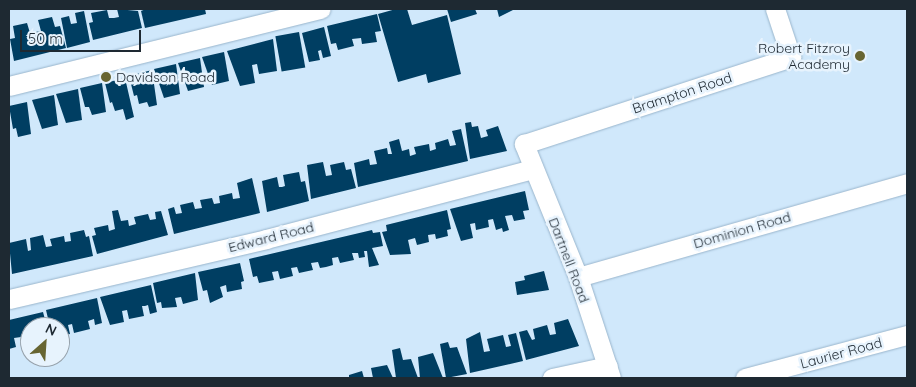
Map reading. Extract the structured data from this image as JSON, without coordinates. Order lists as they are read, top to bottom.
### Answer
{
  "streets": {
    "street": [
      "Brampton Road",
      "Dominion Road",
      "Edward Road",
      "Dartnell Road",
      "Laurier Road"
    ]
  },
  "crossings": [
    ["Brampton Road", "Dartnell Road"],
    ["Dominion Road", "Dartnell Road"],
    ["Edward Road", "Dartnell Road"]
  ],
  "places": ["Robert Fitzroy Academy", "Davidson Road"],
  "scale_bar": "50 m",
  "north": "top right"
}
